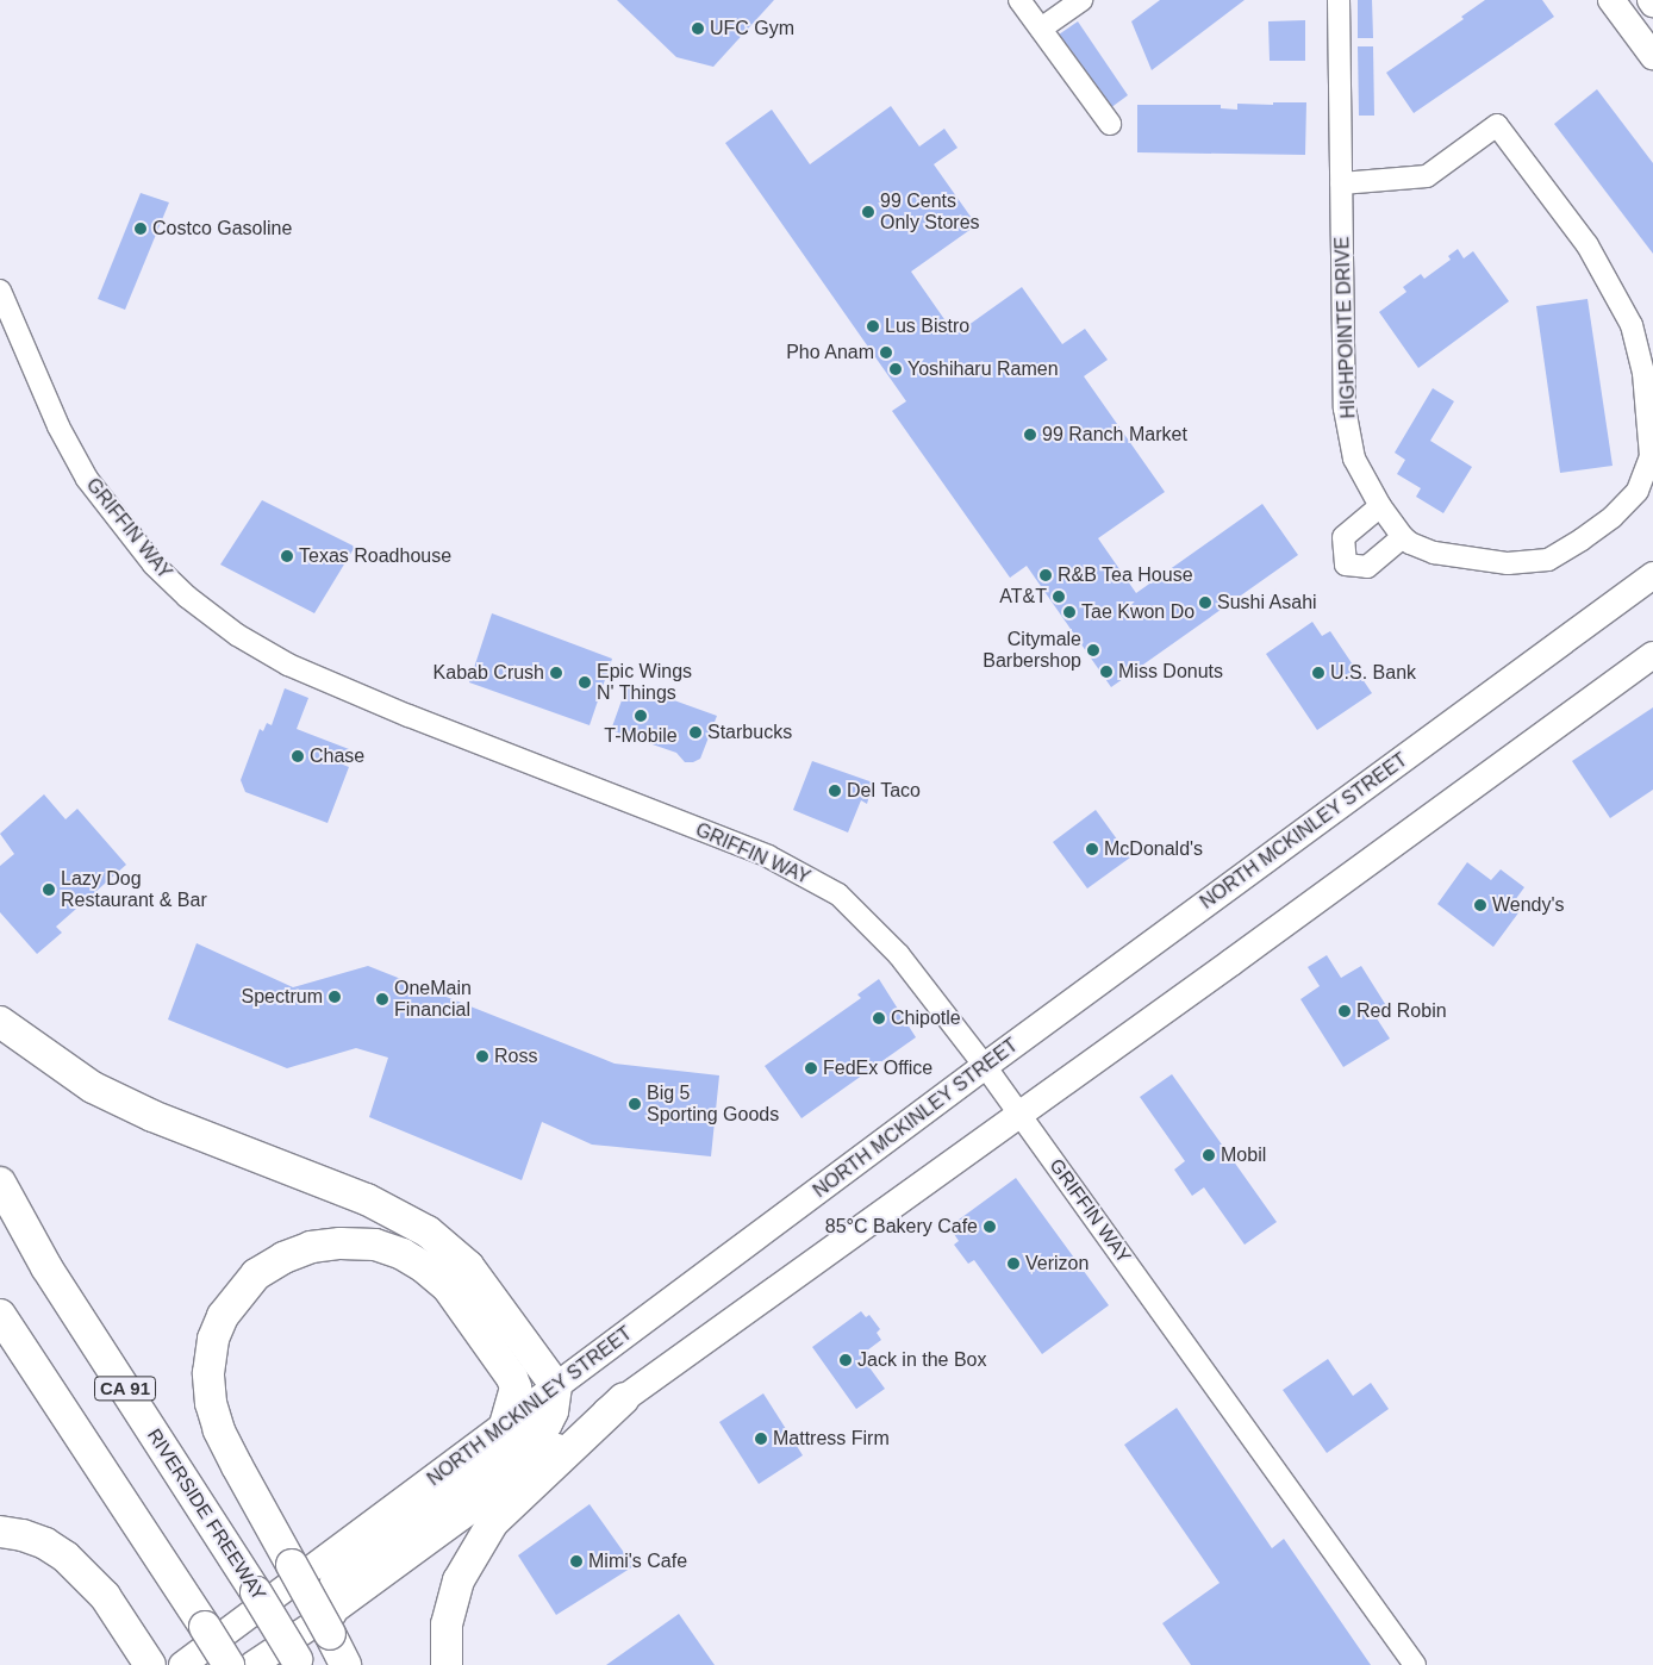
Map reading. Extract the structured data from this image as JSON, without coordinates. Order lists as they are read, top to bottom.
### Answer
{
  "streets": {
    "highway": ["CA 91", "RIVERSIDE FREEWAY"],
    "main road": ["NORTH MCKINLEY STREET"],
    "street": ["HIGHPOINTE DRIVE", "GRIFFIN WAY"]
  },
  "crossings": [
    ["GRIFFIN WAY", "NORTH MCKINLEY STREET"]
  ],
  "places": [
    "UFC Gym",
    "99 Cents Only Stores",
    "Costco Gasoline",
    "Lus Bistro",
    "Pho Anam",
    "Yoshiharu Ramen",
    "99 Ranch Market",
    "Texas Roadhouse",
    "R&B Tea House",
    "AT&T",
    "Sushi Asahi",
    "Tae Kwon Do",
    "Citymale Barbershop",
    "Miss Donuts",
    "Kabab Crush",
    "U.S. Bank",
    "Epic Wings N' Things",
    "T-Mobile",
    "Starbucks",
    "Chase",
    "Del Taco",
    "McDonald's",
    "Lazy Dog Restaurant & Bar",
    "Wendy's",
    "Spectrum",
    "OneMain Financial",
    "Red Robin",
    "Chipotle",
    "Ross",
    "FedEx Office",
    "Big 5 Sporting Goods",
    "Mobil",
    "85°C Bakery Cafe",
    "Verizon",
    "Jack in the Box",
    "Mattress Firm",
    "Mimi's Cafe"
  ]
}
